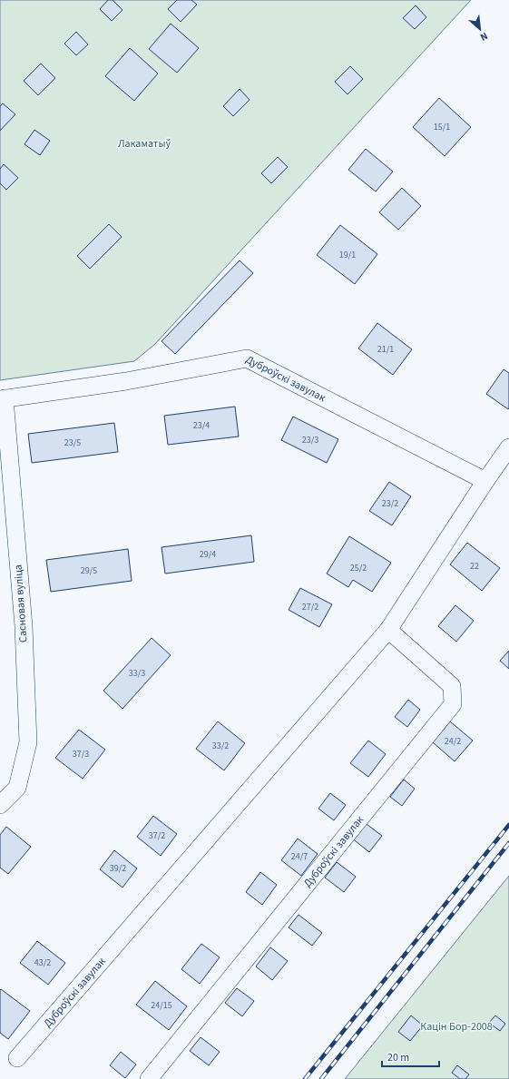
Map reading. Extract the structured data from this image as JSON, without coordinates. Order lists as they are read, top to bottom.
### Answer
{
  "streets": {
    "street": ["Дуброўскі завулак", "Сасновая вуліца"]
  },
  "crossings": [
    ["Дуброўскі завулак", "Сасновая вуліца"]
  ],
  "parks": ["Лакаматыў", "Кацін Бор-2008"],
  "house_numbers": [
    "15/1",
    "19/1",
    "21/1",
    "23/4",
    "23/3",
    "23/5",
    "23/2",
    "29/4",
    "22",
    "25/2",
    "29/5",
    "27/2",
    "33/3",
    "24/2",
    "33/2",
    "37/3",
    "37/2",
    "24/7",
    "39/2",
    "43/2",
    "24/15"
  ],
  "scale_bar": "20 m",
  "north": "bottom right"
}
